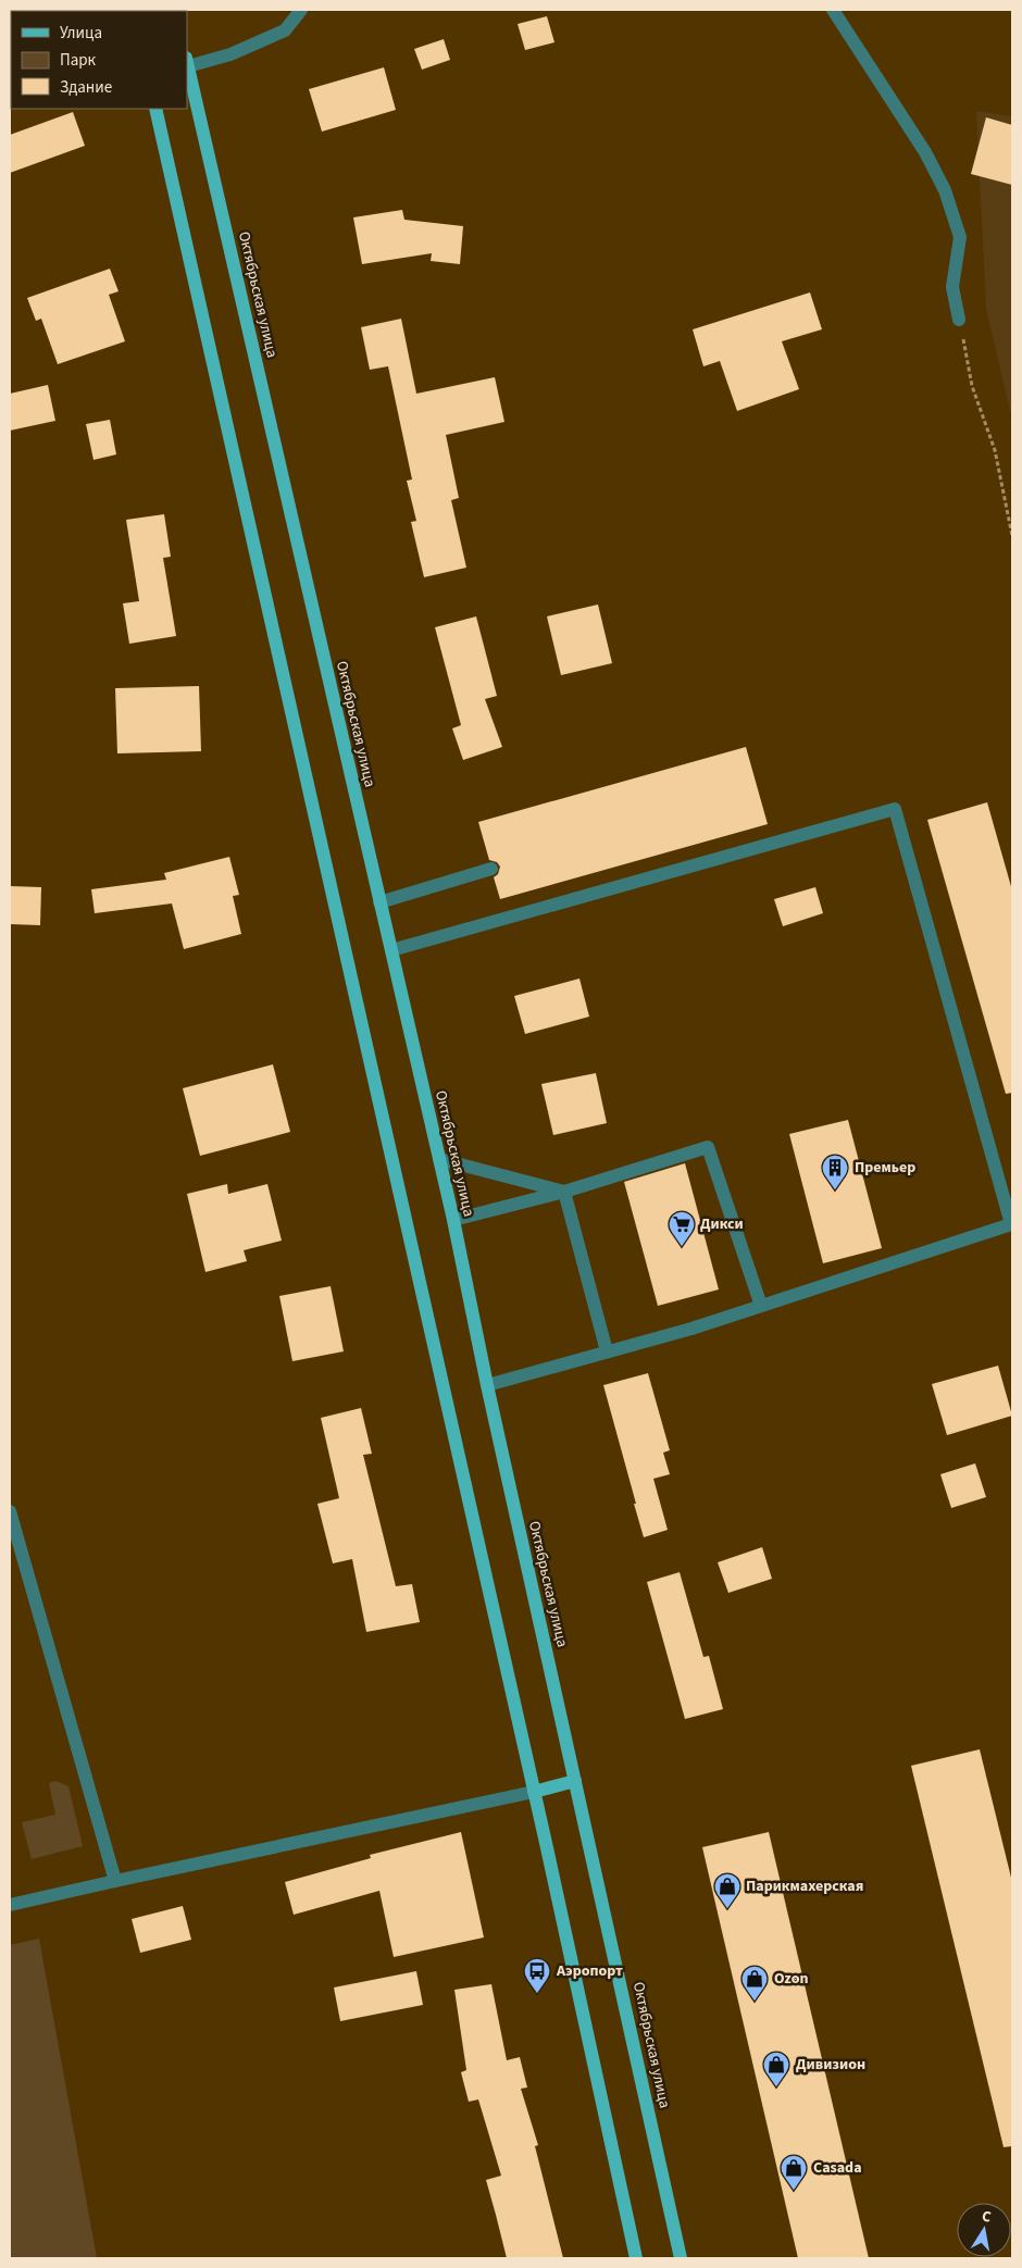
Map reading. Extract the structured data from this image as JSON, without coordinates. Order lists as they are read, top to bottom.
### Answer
{
  "streets": {
    "main road": ["Октябрьская улица"]
  },
  "places": {
    "building": ["Премьер"],
    "supermarket": ["Дикси"],
    "shop": [
      "Парикмахерская",
      "Ozon",
      "Дивизион",
      "Casada"
    ],
    "bus stop": ["Аэропорт"]
  },
  "legend": ["Улица", "Парк", "Здание"],
  "north": "top"
}
